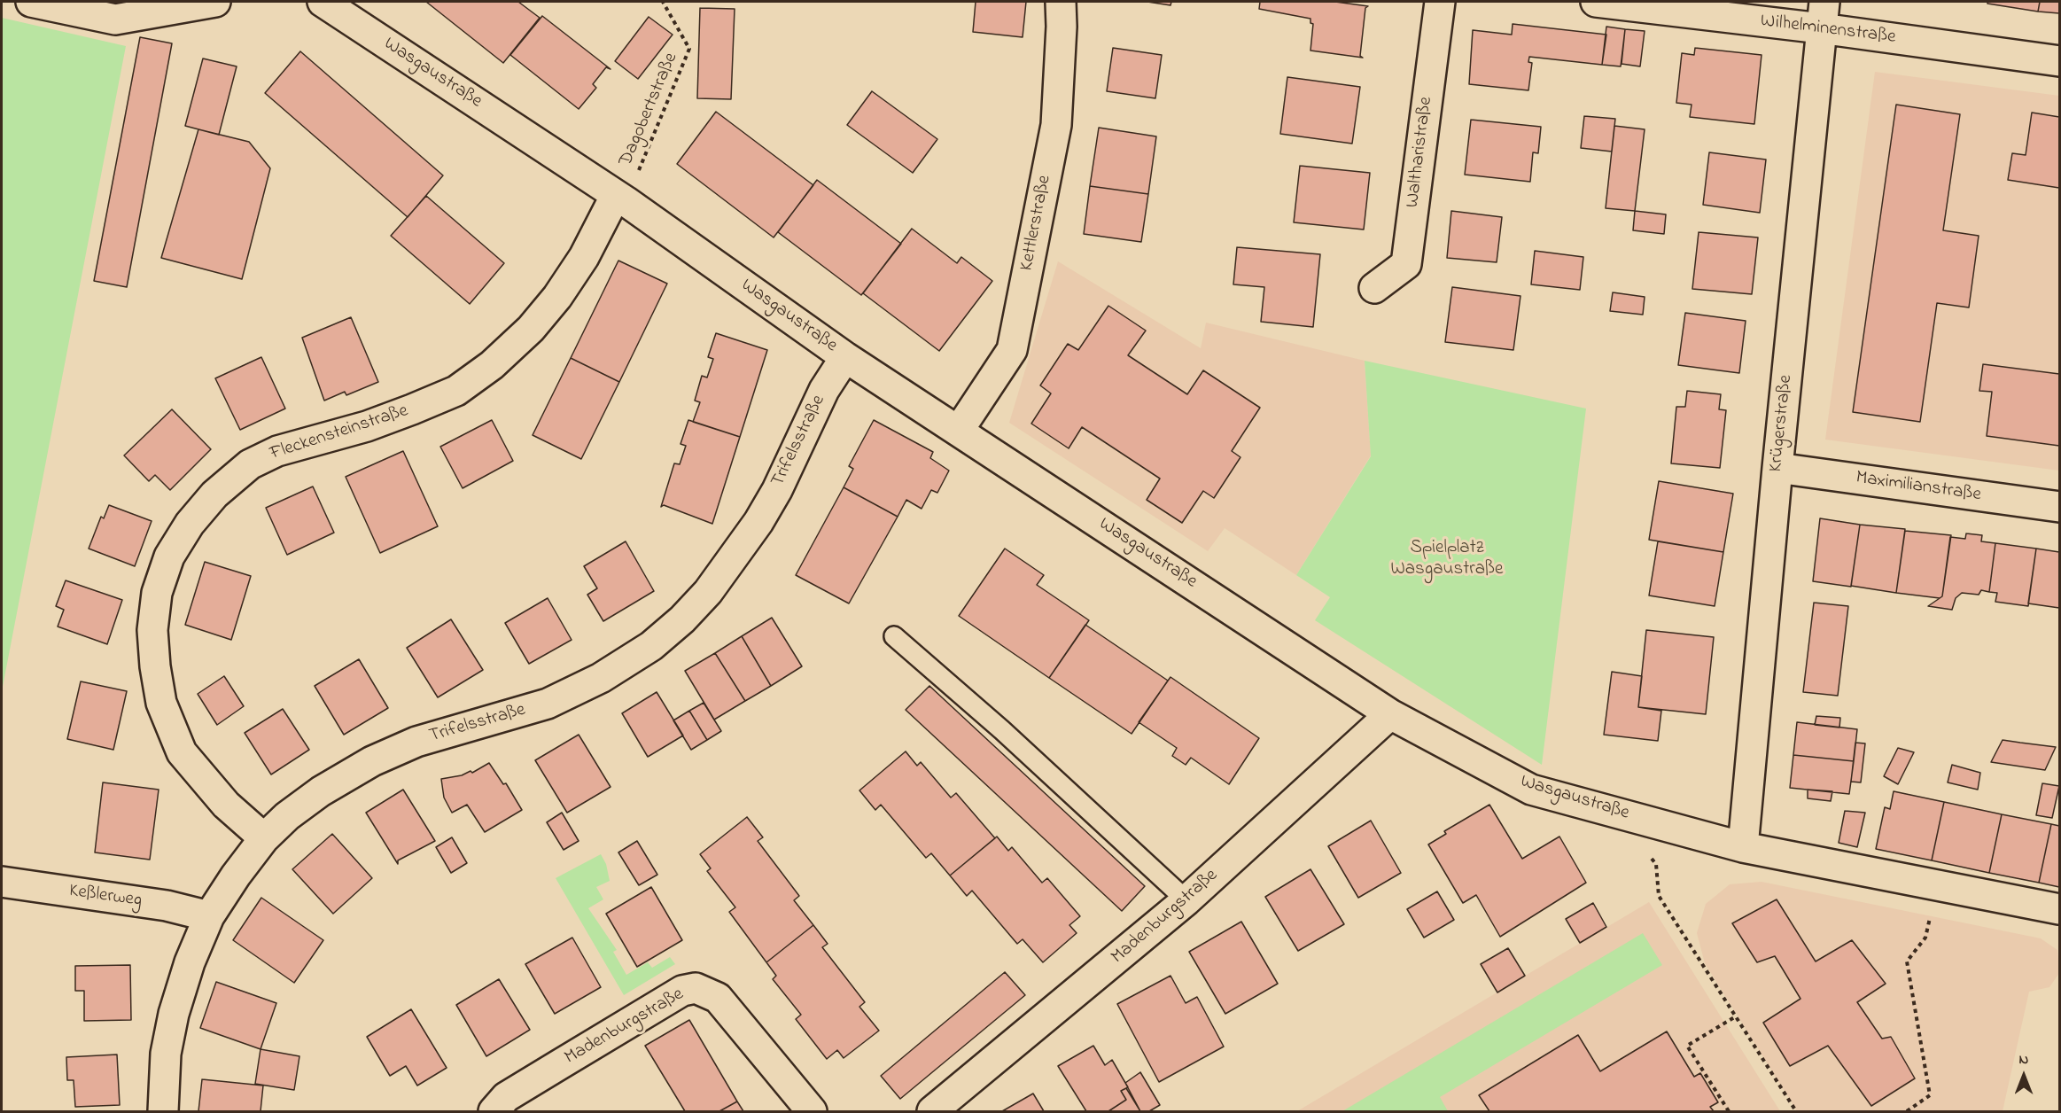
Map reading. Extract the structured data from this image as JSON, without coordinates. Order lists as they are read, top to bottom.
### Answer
{
  "streets": {
    "street": [
      "Wilhelminenstraße",
      "Wasgaustraße",
      "Waltharistraße",
      "Kettlerstraße",
      "Krügerstraße",
      "Fleckensteinstraße",
      "Trifelsstraße",
      "Maximilianstraße",
      "Keßlerweg",
      "Madenburgstraße"
    ],
    "path": ["Dagobertstraße"]
  },
  "crossings": [
    ["Wilhelminenstraße", "Krügerstraße"],
    ["Wasgaustraße", "Dagobertstraße"],
    ["Wasgaustraße", "Kettlerstraße"],
    ["Wasgaustraße", "Krügerstraße"],
    ["Wasgaustraße", "Fleckensteinstraße"],
    ["Wasgaustraße", "Trifelsstraße"],
    ["Wasgaustraße", "Madenburgstraße"],
    ["Dagobertstraße", "Fleckensteinstraße"],
    ["Krügerstraße", "Maximilianstraße"],
    ["Fleckensteinstraße", "Trifelsstraße"],
    ["Trifelsstraße", "Keßlerweg"]
  ],
  "parks": ["Spielplatz Wasgaustraße"],
  "north": "top"
}
